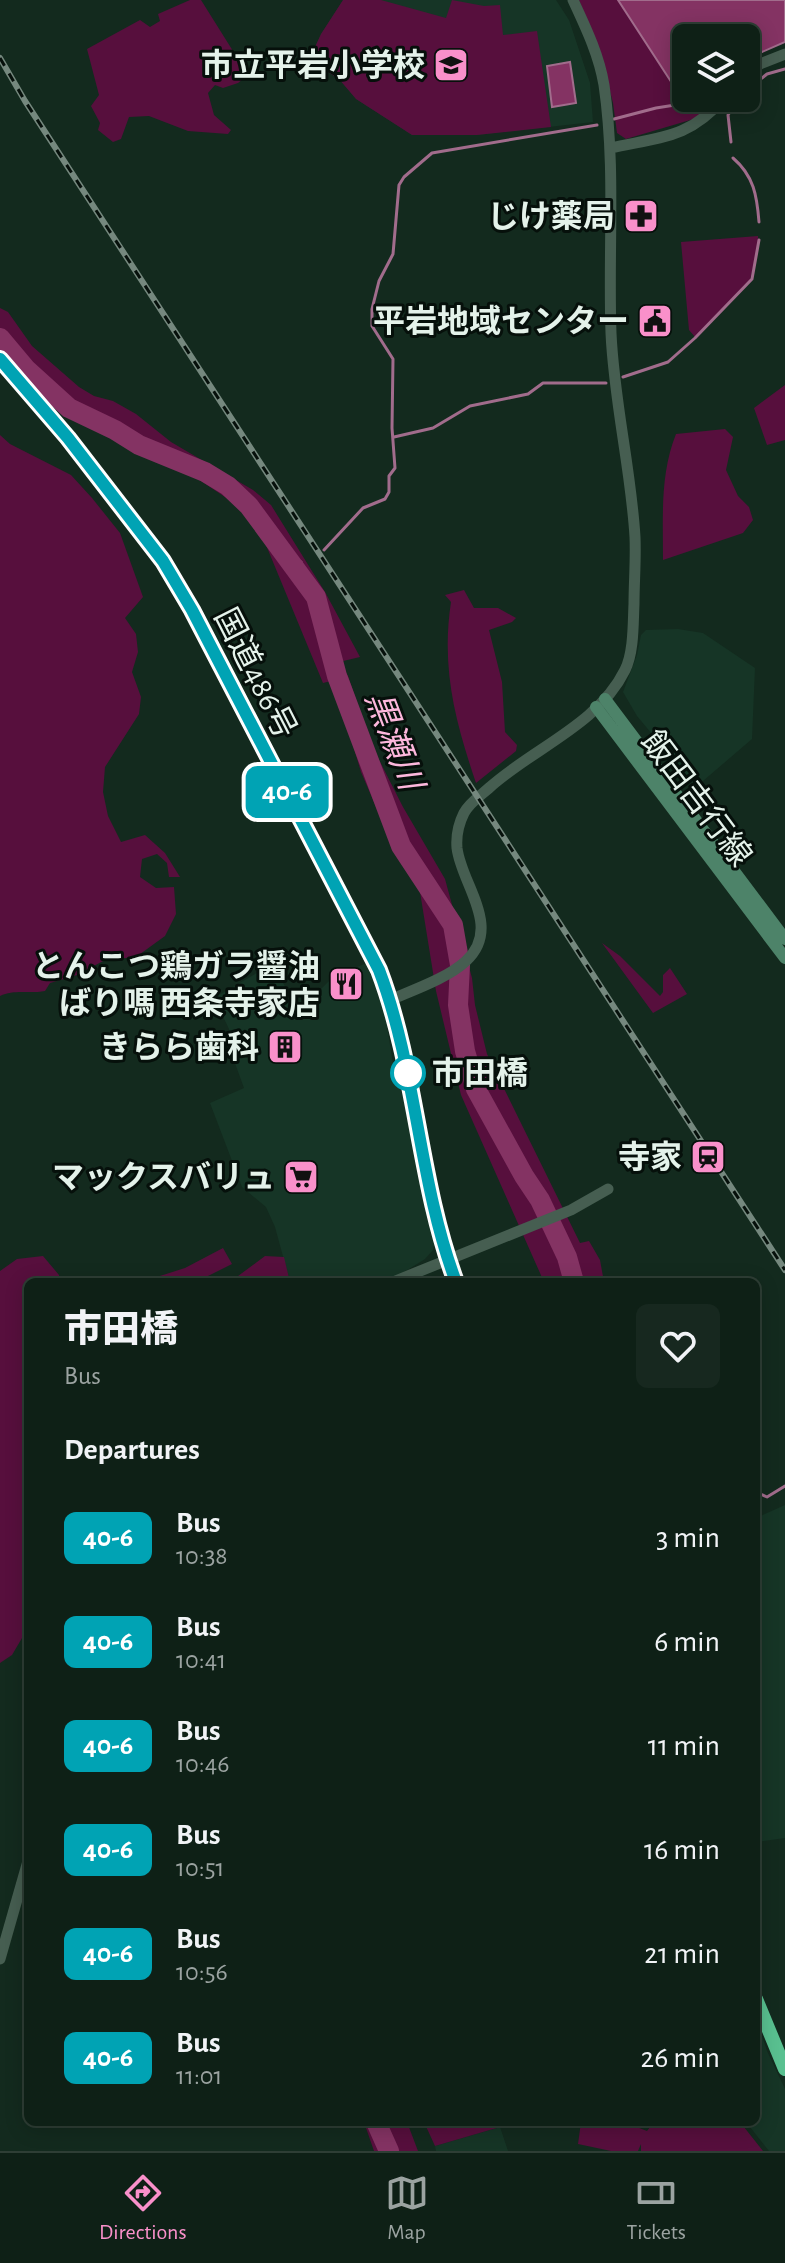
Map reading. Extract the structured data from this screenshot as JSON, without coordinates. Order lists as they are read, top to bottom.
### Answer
{
  "streets": {
    "highway": ["国道486号"],
    "main road": ["飯田吉行線"]
  },
  "water": ["黒瀬川"],
  "places": {
    "school or university": ["市立平岩小学校"],
    "pharmacy": ["じけ薬局"],
    "public building": ["平岩地域センター"],
    "restaurant": ["とんこつ鶏ガラ醤油 ばり嗎 西条寺家店"],
    "building": ["きらら歯科"],
    "other": ["市田橋"],
    "station": ["寺家"],
    "supermarket": ["マックスバリュ"]
  },
  "lines": ["bus line 40-6"],
  "page": {
    "on_map": "40-6",
    "heading": [
      ["市田橋", "Bus"],
      "Departures"
    ],
    "list": [
      {
        "mark": "40-6",
        "name": "Bus",
        "note": "10:38",
        "value": "3 min"
      },
      {
        "mark": "40-6",
        "name": "Bus",
        "note": "10:41",
        "value": "6 min"
      },
      {
        "mark": "40-6",
        "name": "Bus",
        "note": "10:46",
        "value": "11 min"
      },
      {
        "mark": "40-6",
        "name": "Bus",
        "note": "10:51",
        "value": "16 min"
      },
      {
        "mark": "40-6",
        "name": "Bus",
        "note": "10:56",
        "value": "21 min"
      },
      {
        "mark": "40-6",
        "name": "Bus",
        "note": "11:01",
        "value": "26 min"
      }
    ],
    "tabs": ["Directions", "Map", "Tickets"]
  }
}
